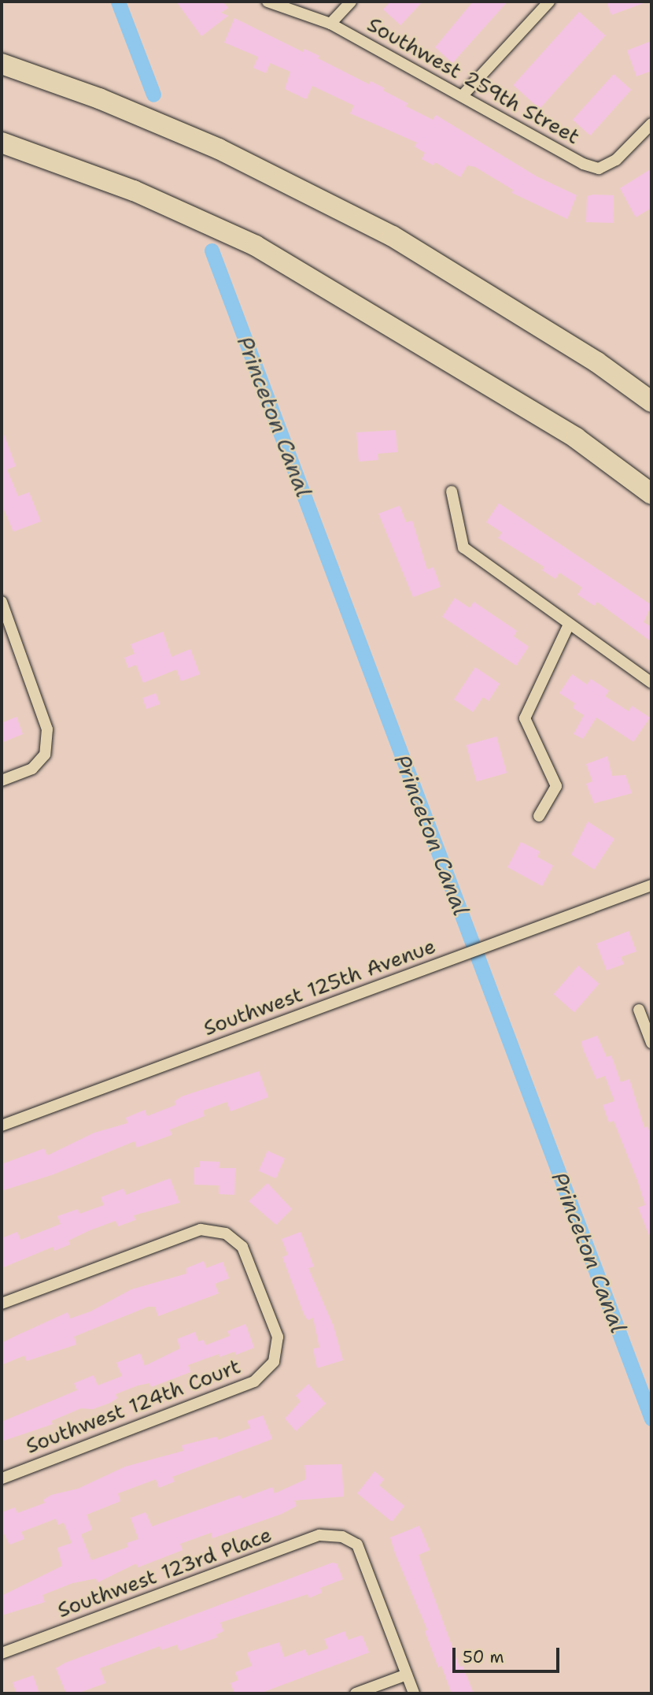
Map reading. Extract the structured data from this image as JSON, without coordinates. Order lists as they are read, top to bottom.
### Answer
{
  "streets": {
    "street": [
      "Southwest 259th Street",
      "Southwest 125th Avenue",
      "Southwest 124th Court",
      "Southwest 123rd Place"
    ]
  },
  "water": ["Princeton Canal"],
  "scale_bar": "50 m"
}
